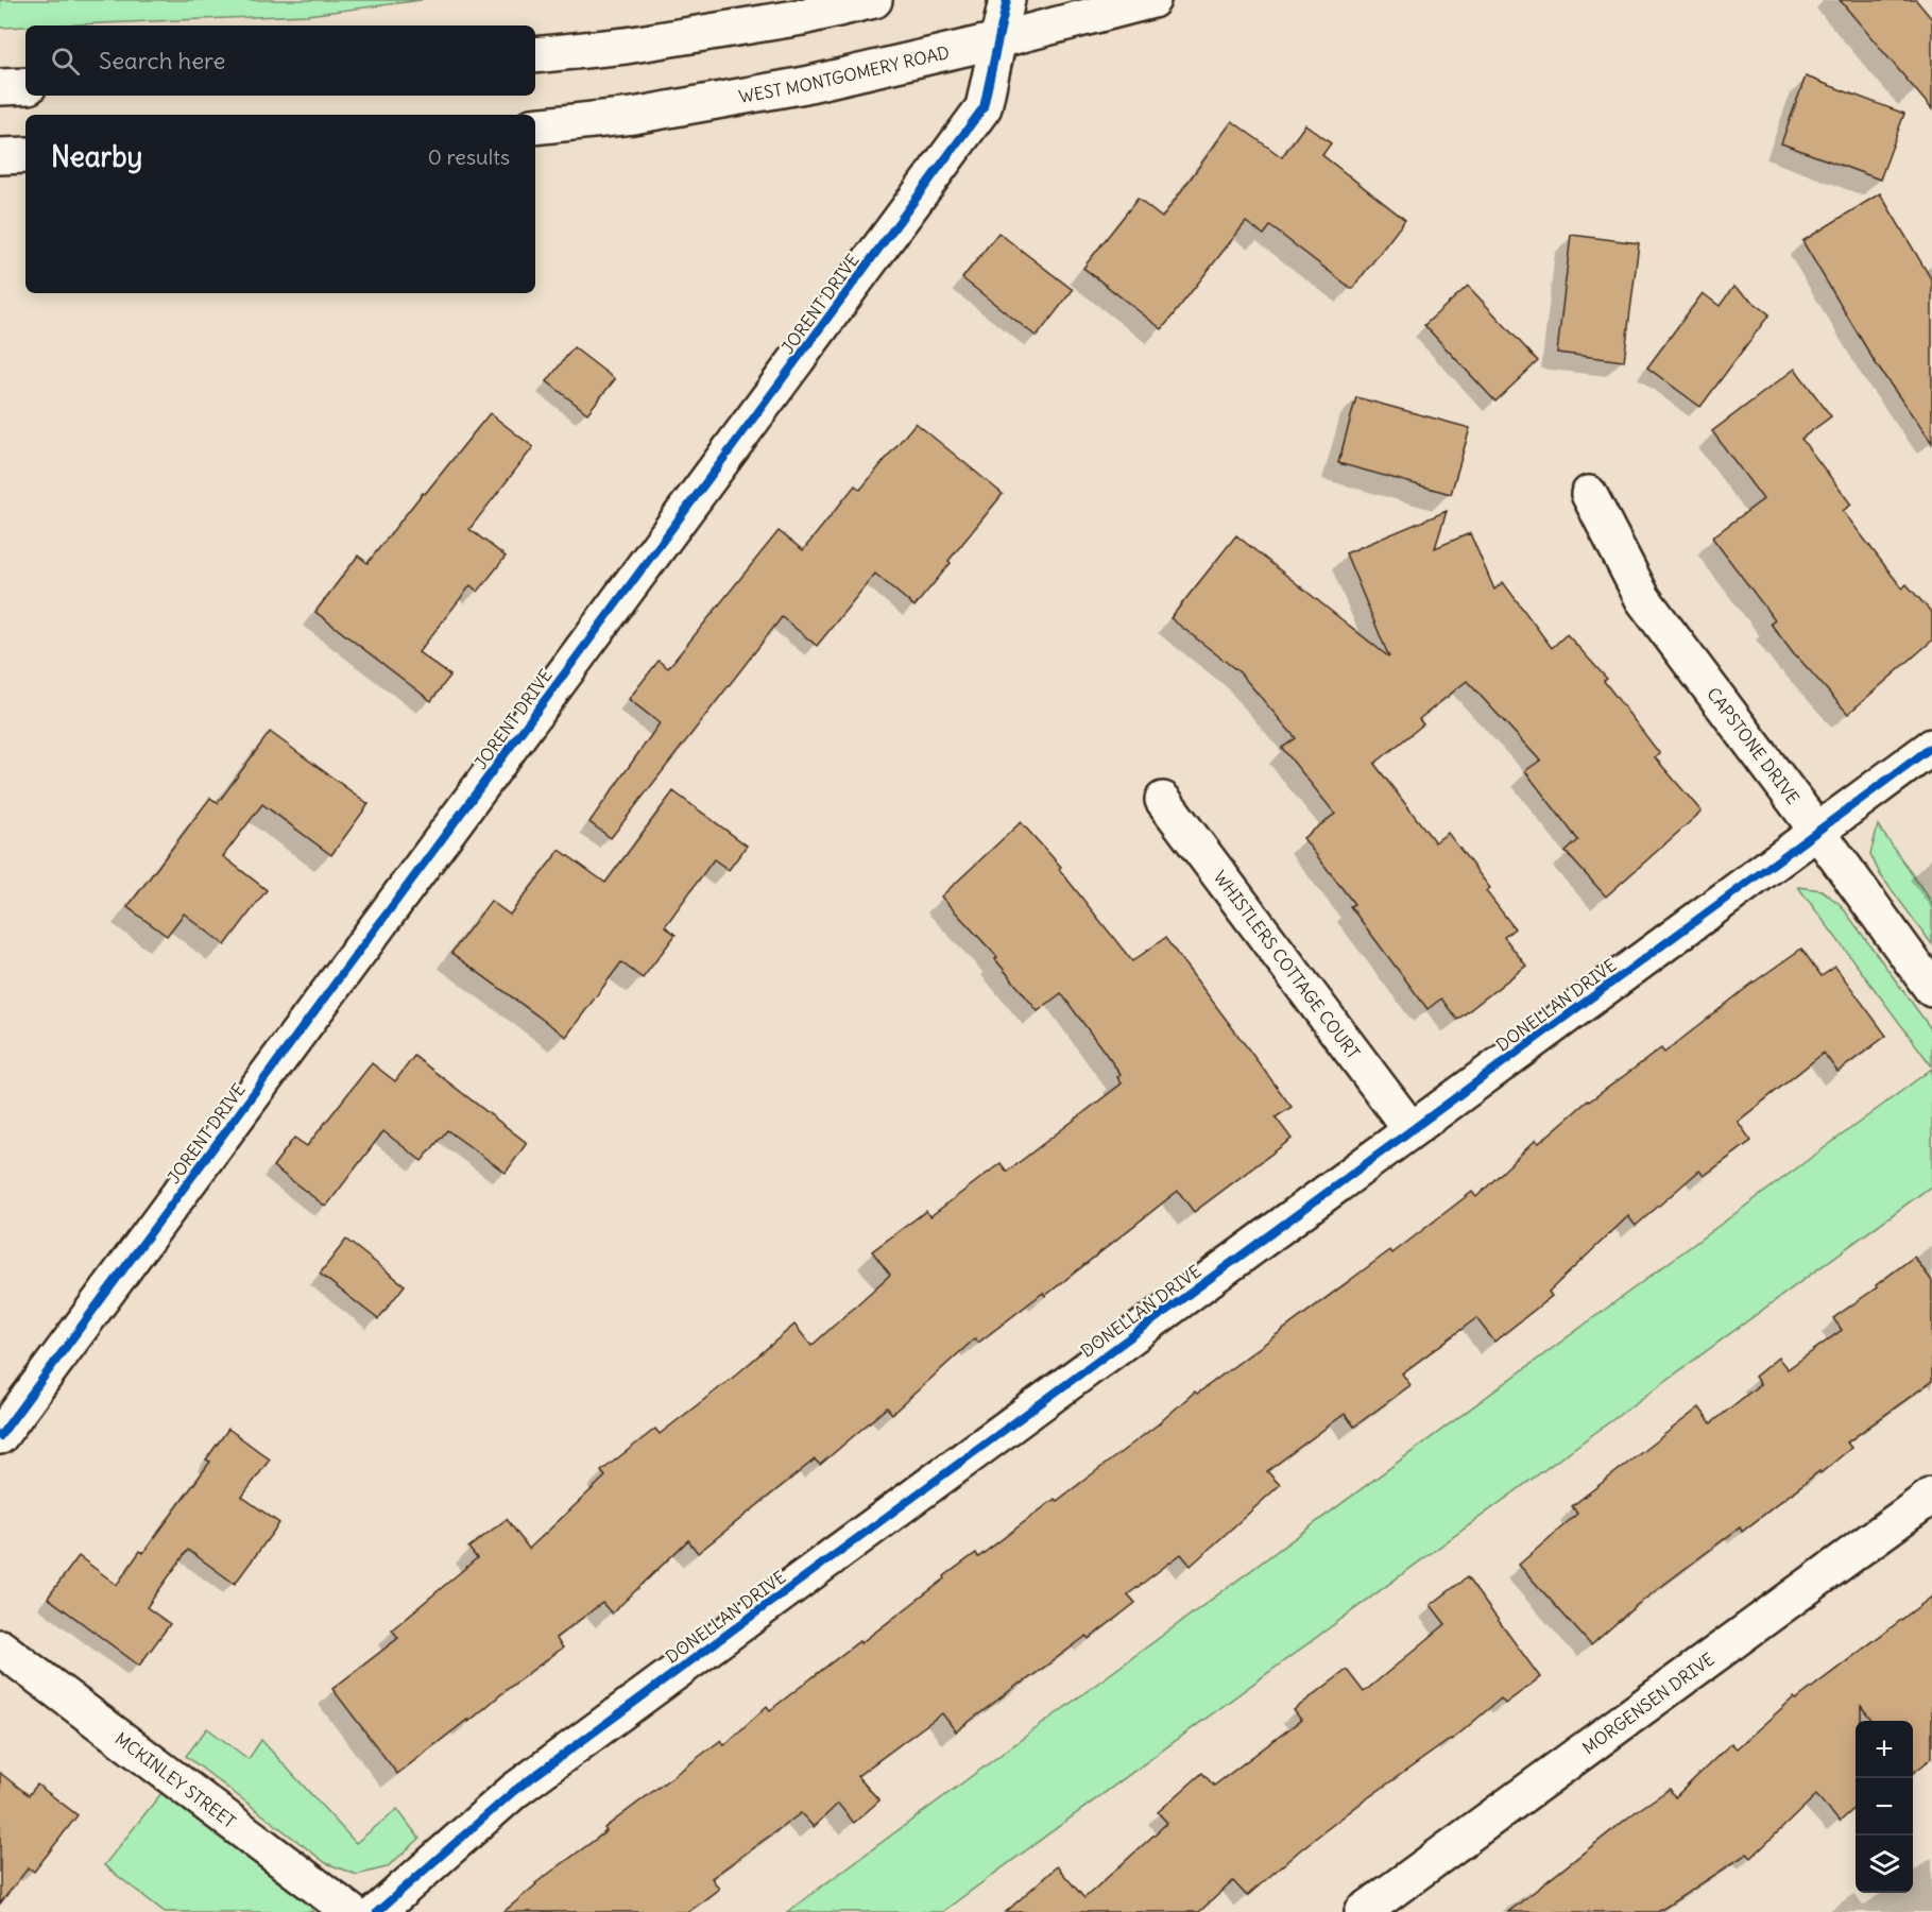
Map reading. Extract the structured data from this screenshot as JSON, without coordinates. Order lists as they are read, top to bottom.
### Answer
{
  "streets": {
    "street": [
      "WEST MONTGOMERY ROAD",
      "JORENT DRIVE",
      "CAPSTONE DRIVE",
      "WHISTLERS COTTAGE COURT",
      "DONELLAN DRIVE",
      "MORGENSEN DRIVE",
      "MCKINLEY STREET"
    ]
  },
  "crossings": [
    ["WEST MONTGOMERY ROAD", "JORENT DRIVE"],
    ["CAPSTONE DRIVE", "DONELLAN DRIVE"],
    ["WHISTLERS COTTAGE COURT", "DONELLAN DRIVE"]
  ],
  "page": {
    "search": "Search here",
    "heading": ["Nearby", "0 results"],
    "map_buttons": ["+", "−"]
  }
}
